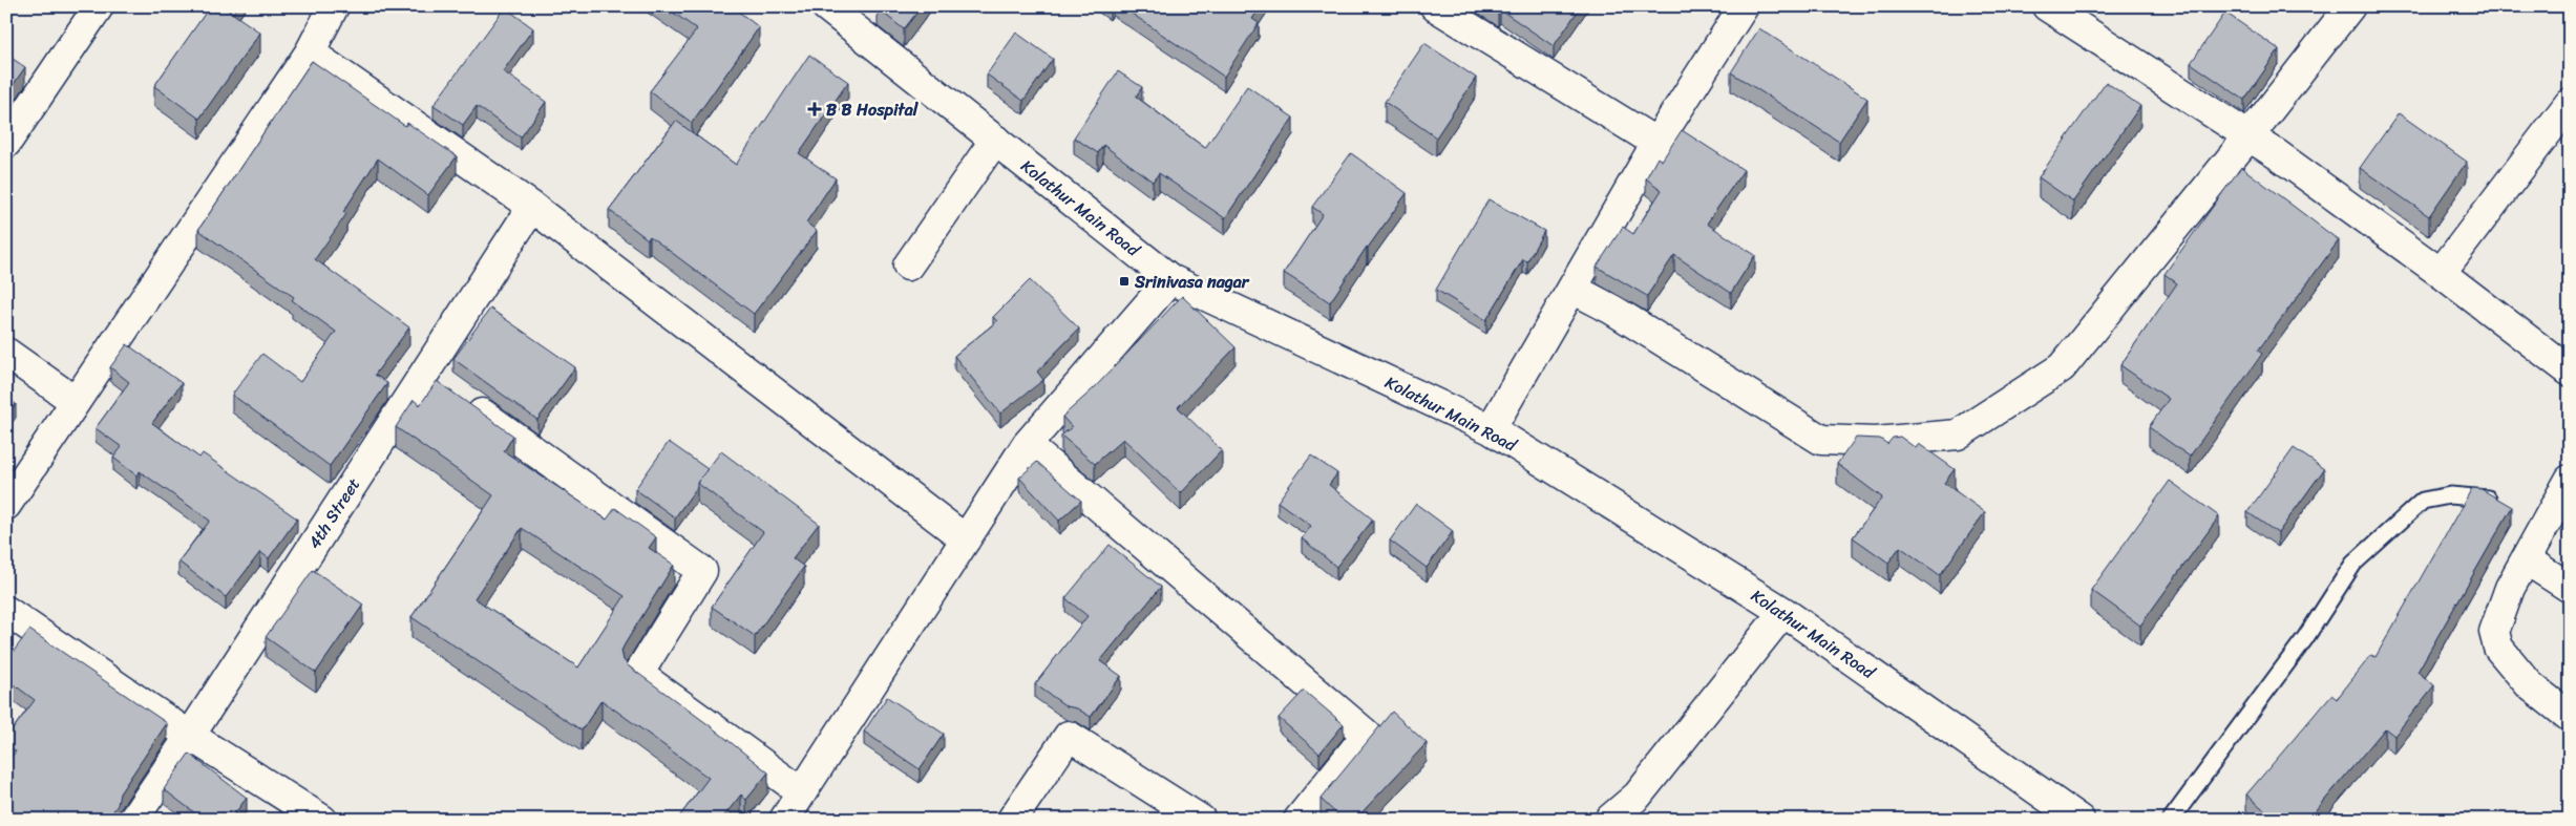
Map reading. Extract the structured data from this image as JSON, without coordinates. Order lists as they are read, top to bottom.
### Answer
{
  "streets": {
    "street": ["Kolathur Main Road", "4th Street"]
  },
  "places": {
    "health": ["B B Hospital"],
    "transit": ["Srinivasa nagar"]
  }
}
